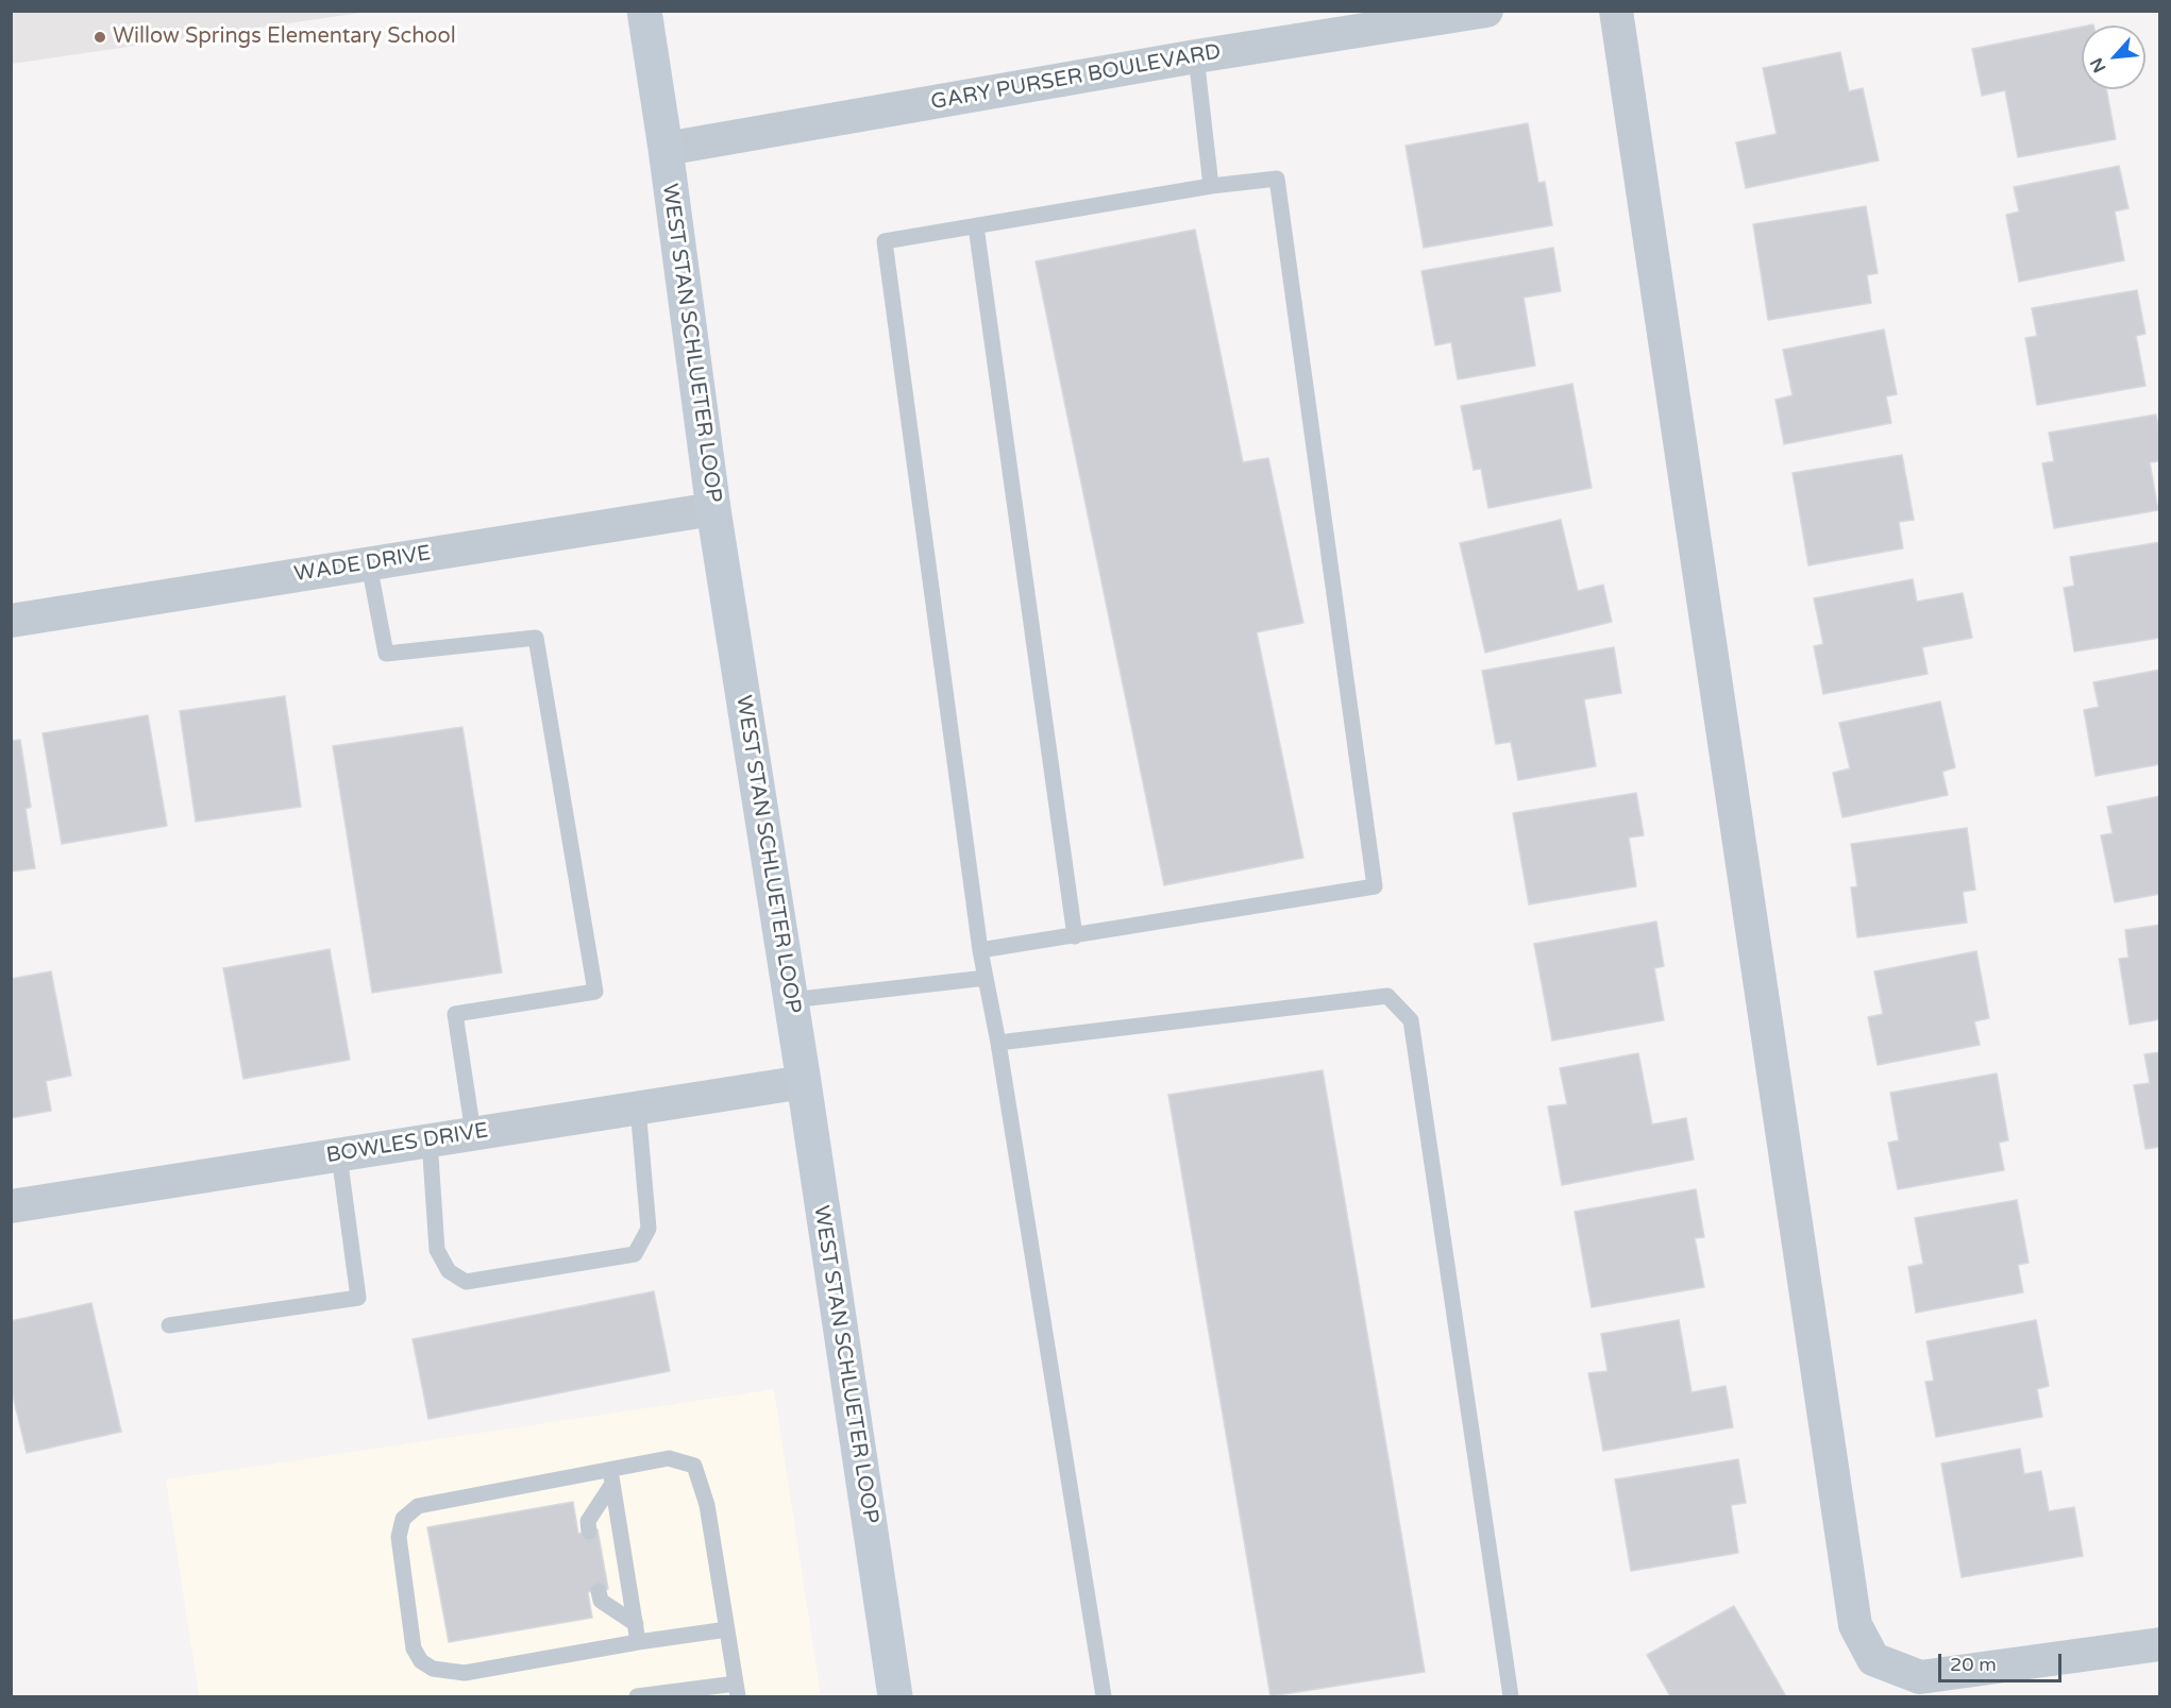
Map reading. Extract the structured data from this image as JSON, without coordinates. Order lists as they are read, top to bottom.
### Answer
{
  "streets": {
    "main road": ["WEST STAN SCHLUETER LOOP"],
    "street": ["GARY PURSER BOULEVARD", "WADE DRIVE", "BOWLES DRIVE"]
  },
  "crossings": [
    ["GARY PURSER BOULEVARD", "WEST STAN SCHLUETER LOOP"],
    ["WEST STAN SCHLUETER LOOP", "WADE DRIVE"],
    ["WEST STAN SCHLUETER LOOP", "BOWLES DRIVE"]
  ],
  "places": ["Willow Springs Elementary School"],
  "scale_bar": "20 m",
  "north": "bottom left"
}
